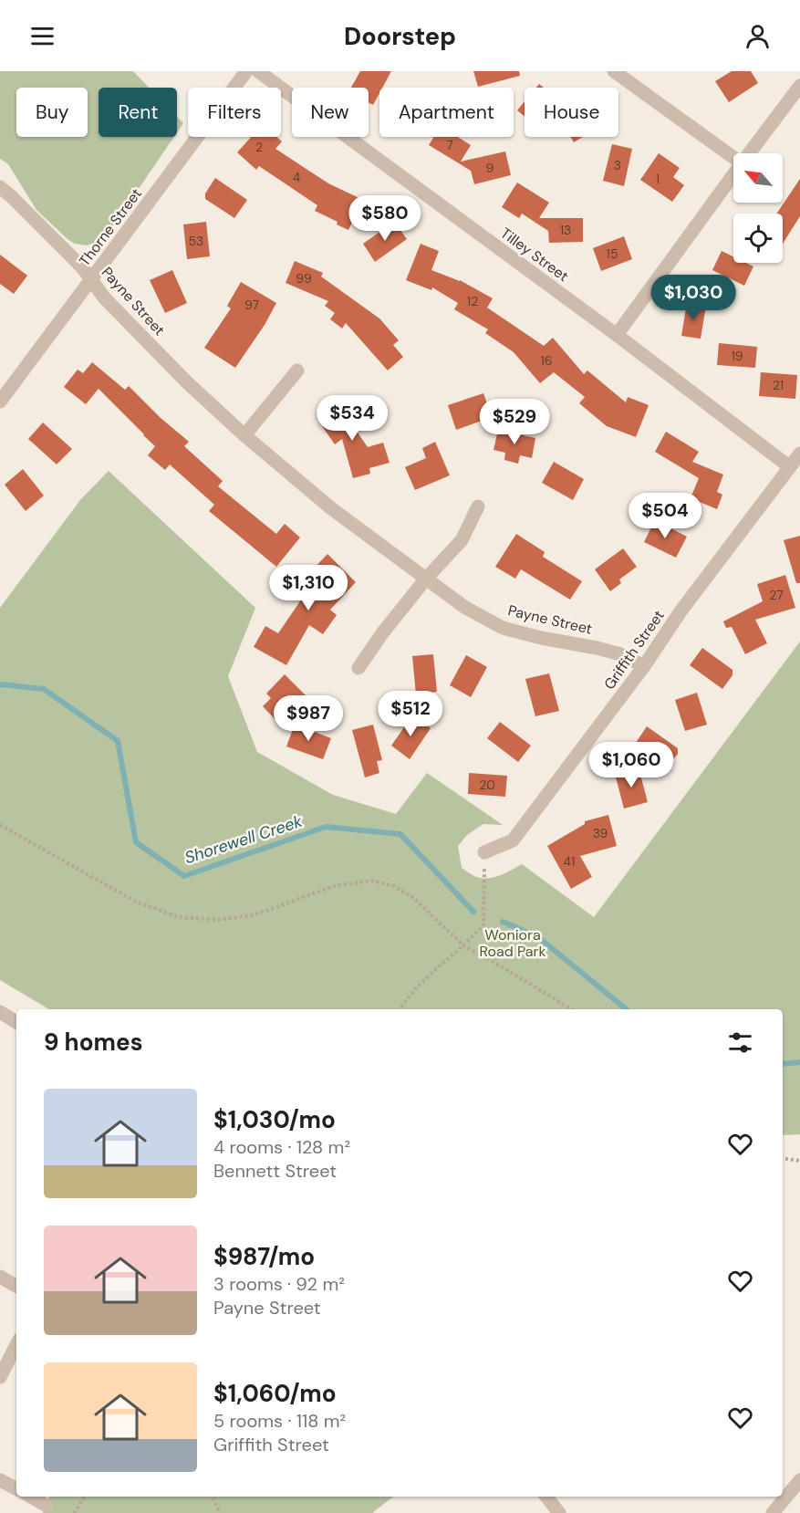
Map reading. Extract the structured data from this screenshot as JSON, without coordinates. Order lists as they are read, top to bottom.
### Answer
{
  "streets": {
    "street": [
      "Thorne Street",
      "Tilley Street",
      "Payne Street",
      "Griffith Street"
    ]
  },
  "crossings": [
    ["Thorne Street", "Payne Street"],
    ["Tilley Street", "Griffith Street"],
    ["Payne Street", "Griffith Street"]
  ],
  "water": ["Shorewell Creek"],
  "parks": ["Woniora Road Park"],
  "house_numbers": [
    "7",
    "2",
    "3",
    "9",
    "4",
    "1",
    "13",
    "53",
    "15",
    "99",
    "12",
    "97",
    "19",
    "16",
    "21",
    "27",
    "20",
    "39",
    "41"
  ],
  "north": "top left",
  "page": {
    "header": "Doorstep",
    "chip": [
      "Buy",
      "Rent",
      "Filters",
      "New",
      "Apartment",
      "House"
    ],
    "price": [
      "$580",
      "$1,030",
      "$534",
      "$529",
      "$504",
      "$1,310",
      "$512",
      "$987",
      "$1,060"
    ],
    "heading": "9 homes",
    "list": [
      {
        "name": "$1,030/mo",
        "note": "4 rooms · 128 m² · Bennett Street"
      },
      {
        "name": "$987/mo",
        "note": "3 rooms · 92 m² · Payne Street"
      },
      {
        "name": "$1,060/mo",
        "note": "5 rooms · 118 m² · Griffith Street"
      }
    ]
  }
}
